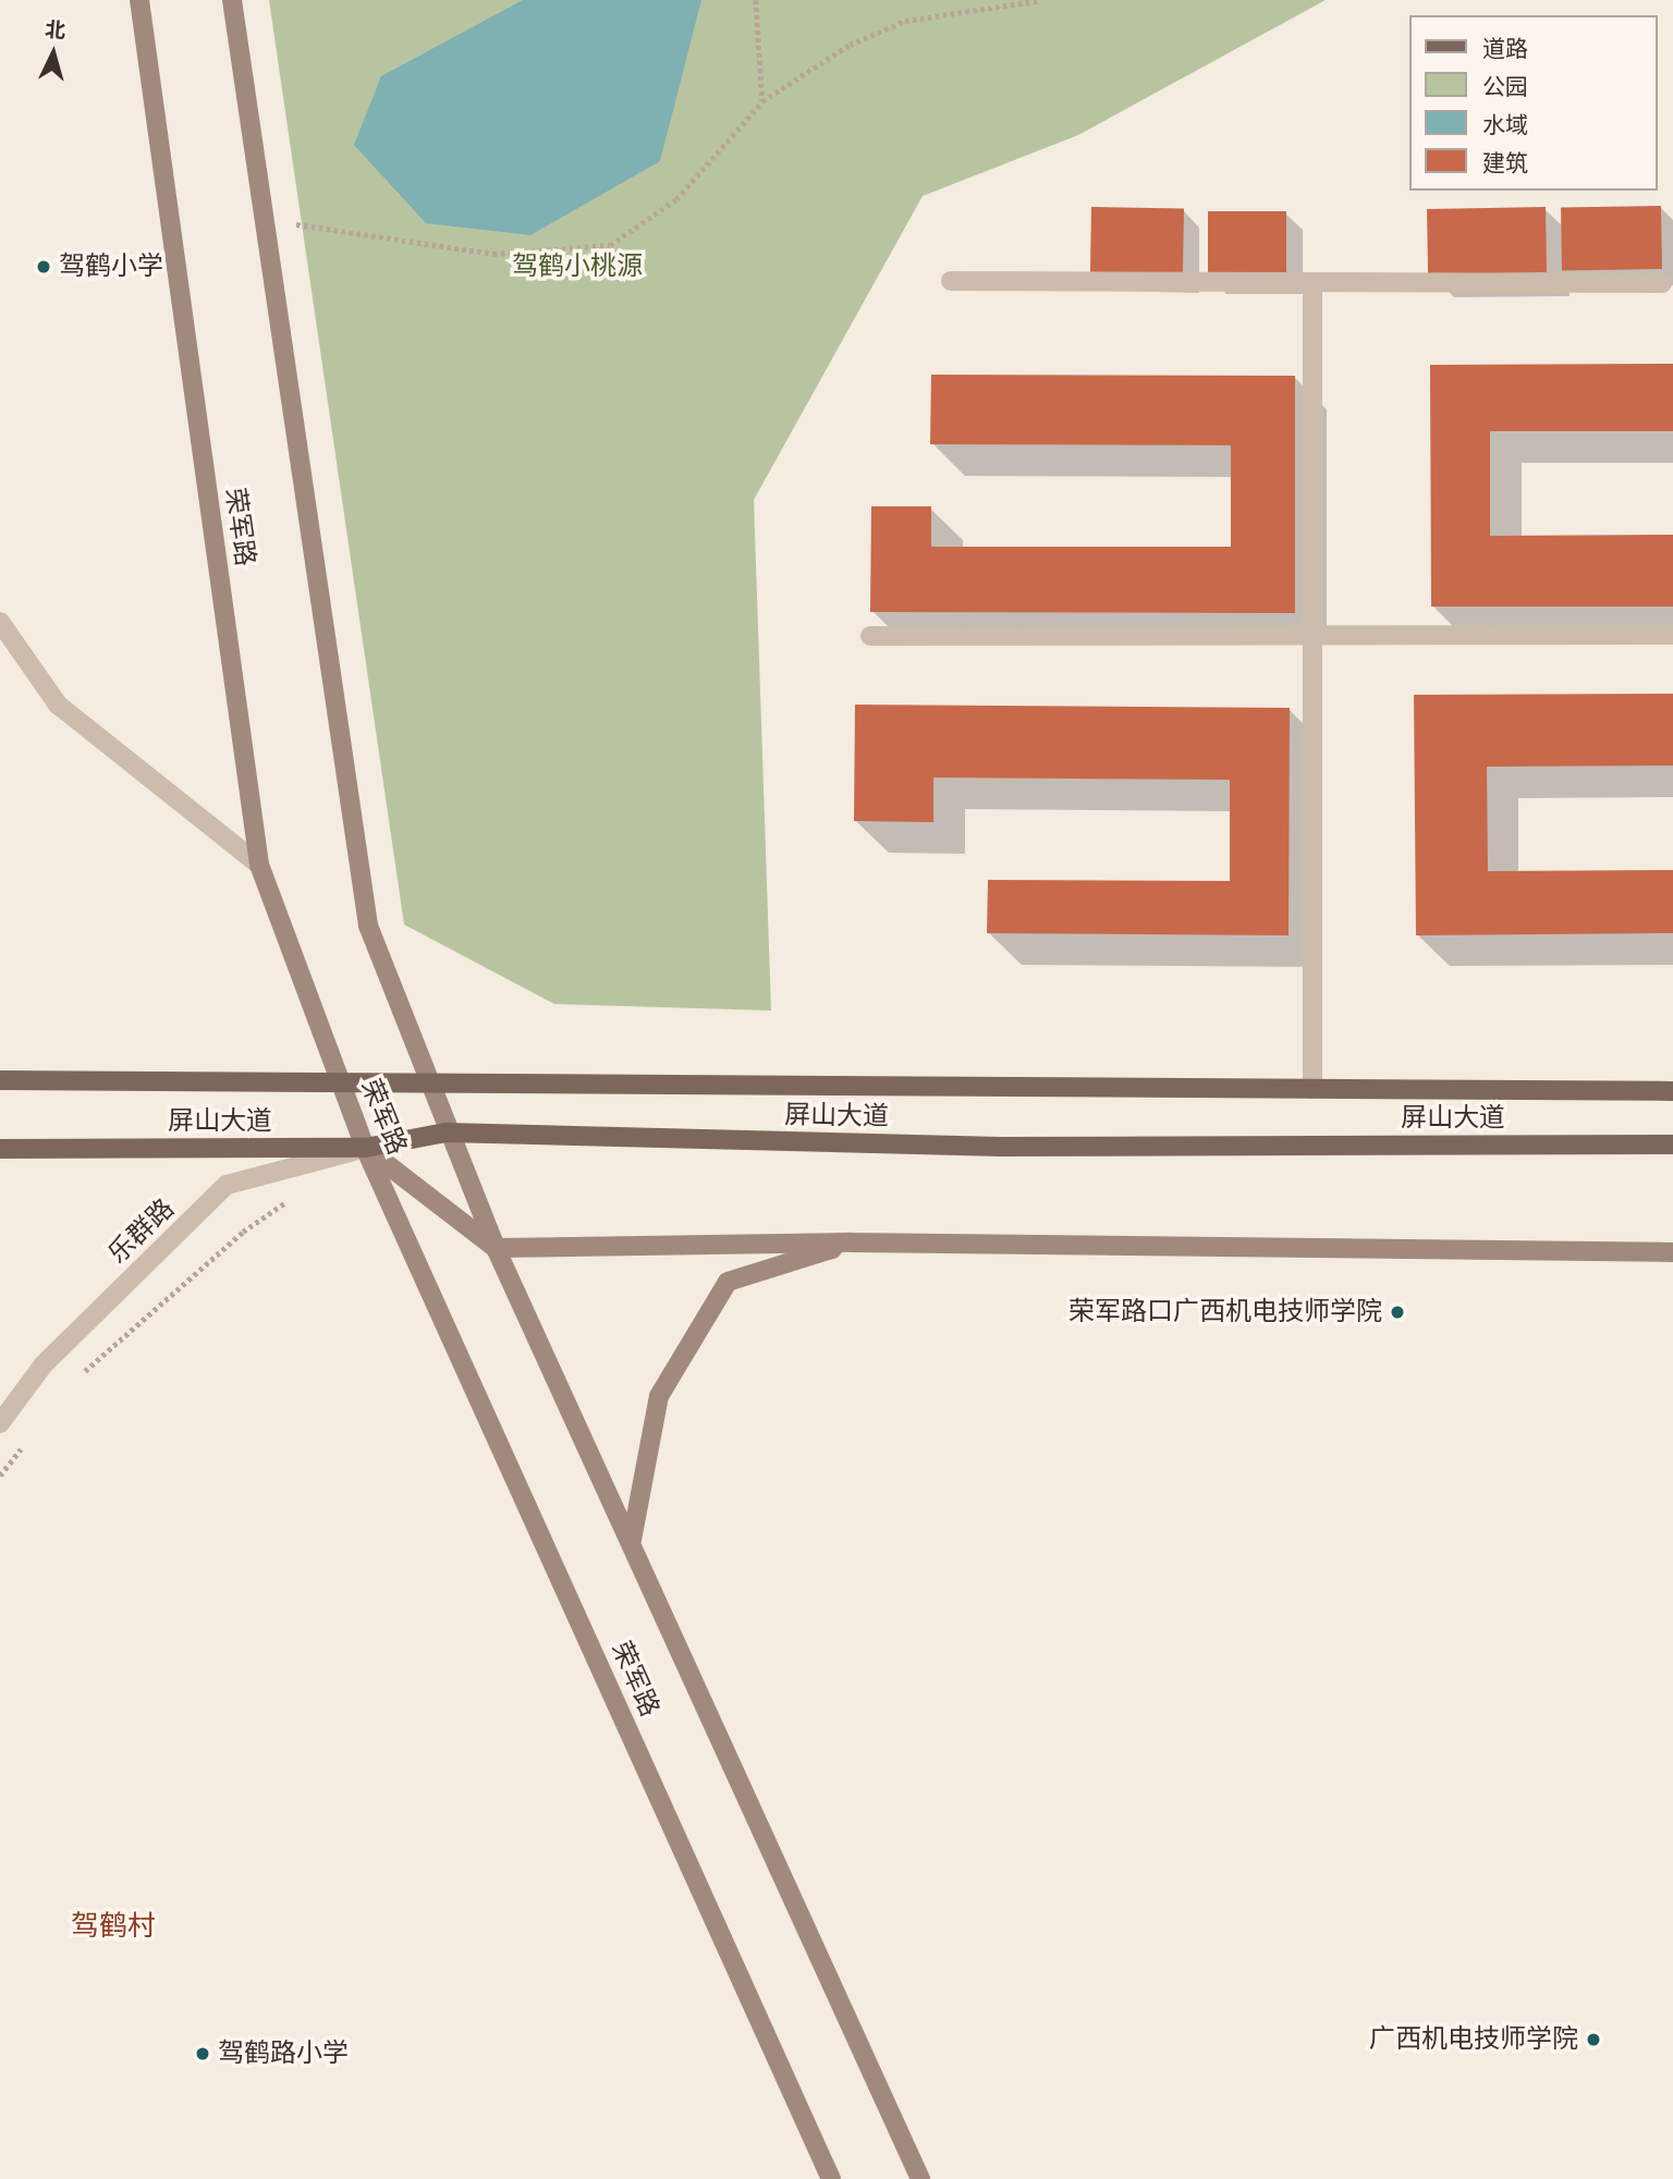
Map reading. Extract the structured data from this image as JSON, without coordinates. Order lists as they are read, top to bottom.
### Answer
{
  "streets": {
    "main road": ["荣军路", "屏山大道"],
    "street": ["乐群路"]
  },
  "crossings": [
    ["荣军路", "屏山大道"],
    ["荣军路", "乐群路"],
    ["屏山大道", "乐群路"]
  ],
  "districts": ["驾鹤村"],
  "parks": ["驾鹤小桃源"],
  "places": [
    "驾鹤小学",
    "荣军路口广西机电技师学院",
    "广西机电技师学院",
    "驾鹤路小学"
  ],
  "legend": [
    "道路",
    "公园",
    "水域",
    "建筑"
  ],
  "north": "top"
}
